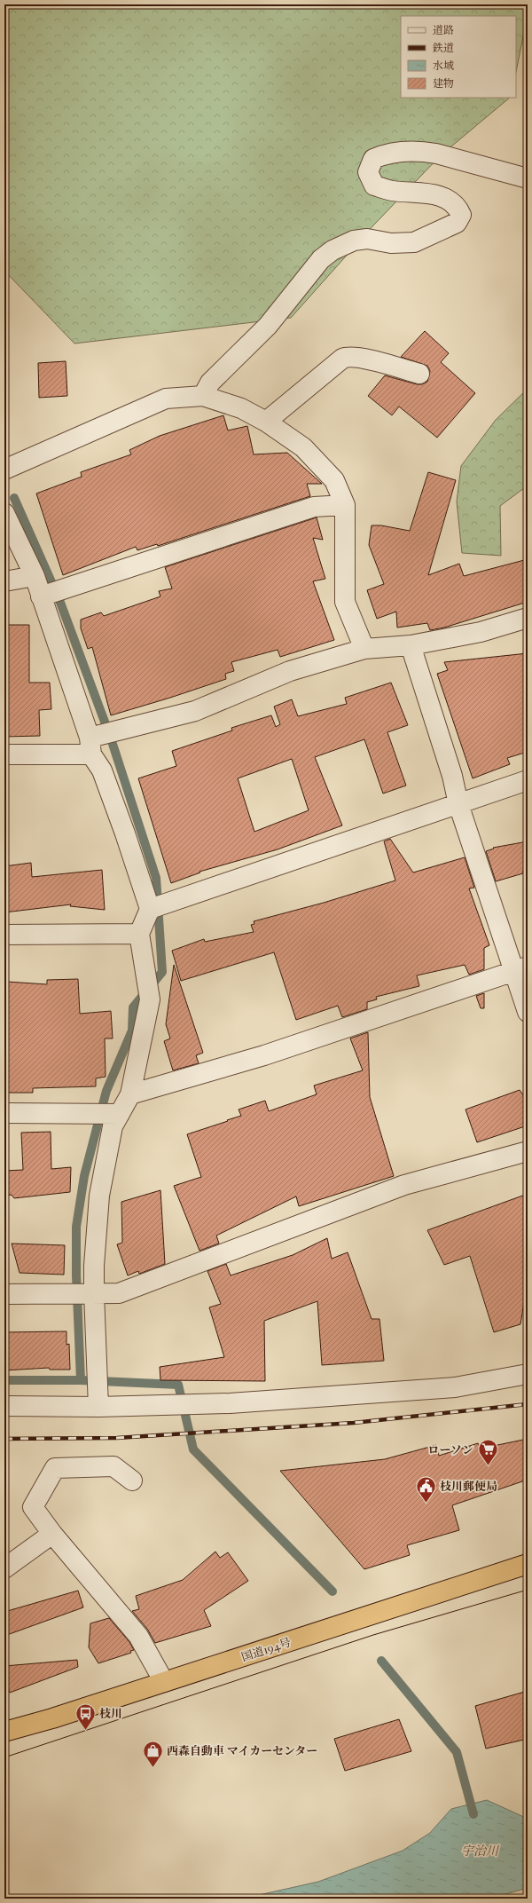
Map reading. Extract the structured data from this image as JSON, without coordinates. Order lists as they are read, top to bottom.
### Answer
{
  "streets": {
    "highway": ["国道194号"]
  },
  "water": ["宇治川"],
  "places": {
    "supermarket": ["ローソン"],
    "public building": ["枝川郵便局"],
    "bus stop": ["枝川"],
    "shop": ["西森自動車 マイカーセンター"]
  },
  "legend": [
    "道路",
    "鉄道",
    "水域",
    "建物"
  ]
}
